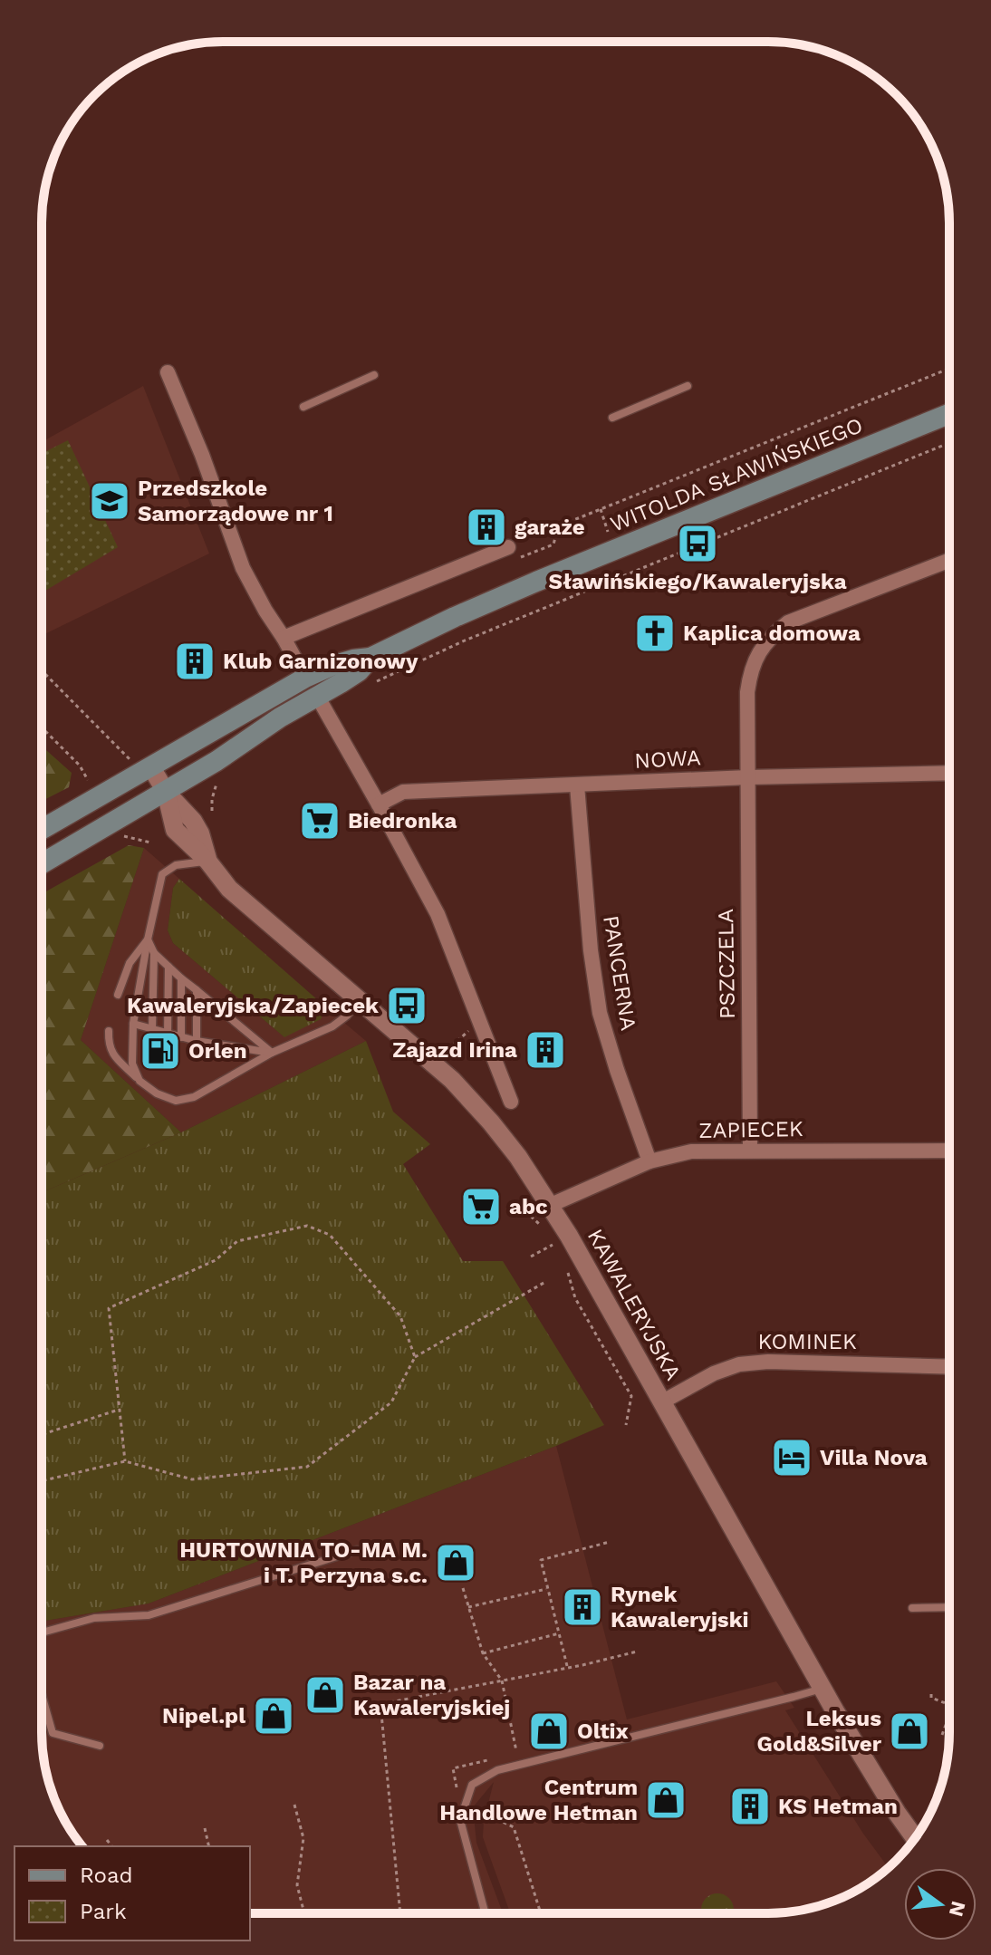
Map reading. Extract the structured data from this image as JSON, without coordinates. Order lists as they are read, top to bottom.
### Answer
{
  "streets": {
    "main road": ["WITOLDA SŁAWIŃSKIEGO"],
    "street": [
      "NOWA",
      "PSZCZELA",
      "PANCERNA",
      "ZAPIECEK",
      "KAWALERYJSKA",
      "KOMINEK"
    ]
  },
  "crossings": [
    ["WITOLDA SŁAWIŃSKIEGO", "KAWALERYJSKA"],
    ["NOWA", "PSZCZELA"],
    ["NOWA", "PANCERNA"],
    ["PSZCZELA", "ZAPIECEK"],
    ["PANCERNA", "ZAPIECEK"],
    ["ZAPIECEK", "KAWALERYJSKA"],
    ["KAWALERYJSKA", "KOMINEK"]
  ],
  "places": {
    "school or university": ["Przedszkole Samorządowe nr 1"],
    "building": [
      "garaże",
      "Klub Garnizonowy",
      "Zajazd Irina",
      "Rynek Kawaleryjski",
      "KS Hetman"
    ],
    "bus stop": ["Sławińskiego/Kawaleryjska", "Kawaleryjska/Zapiecek"],
    "church": ["Kaplica domowa"],
    "supermarket": ["Biedronka", "abc"],
    "fuel station": ["Orlen"],
    "hotel": ["Villa Nova"],
    "shop": [
      "HURTOWNIA TO-MA M. i T. Perzyna s.c.",
      "Bazar na Kawaleryjskiej",
      "Nipel.pl",
      "Oltix",
      "Leksus Gold&Silver",
      "Centrum Handlowe Hetman"
    ]
  },
  "legend": ["Road", "Park"],
  "north": "right"
}
